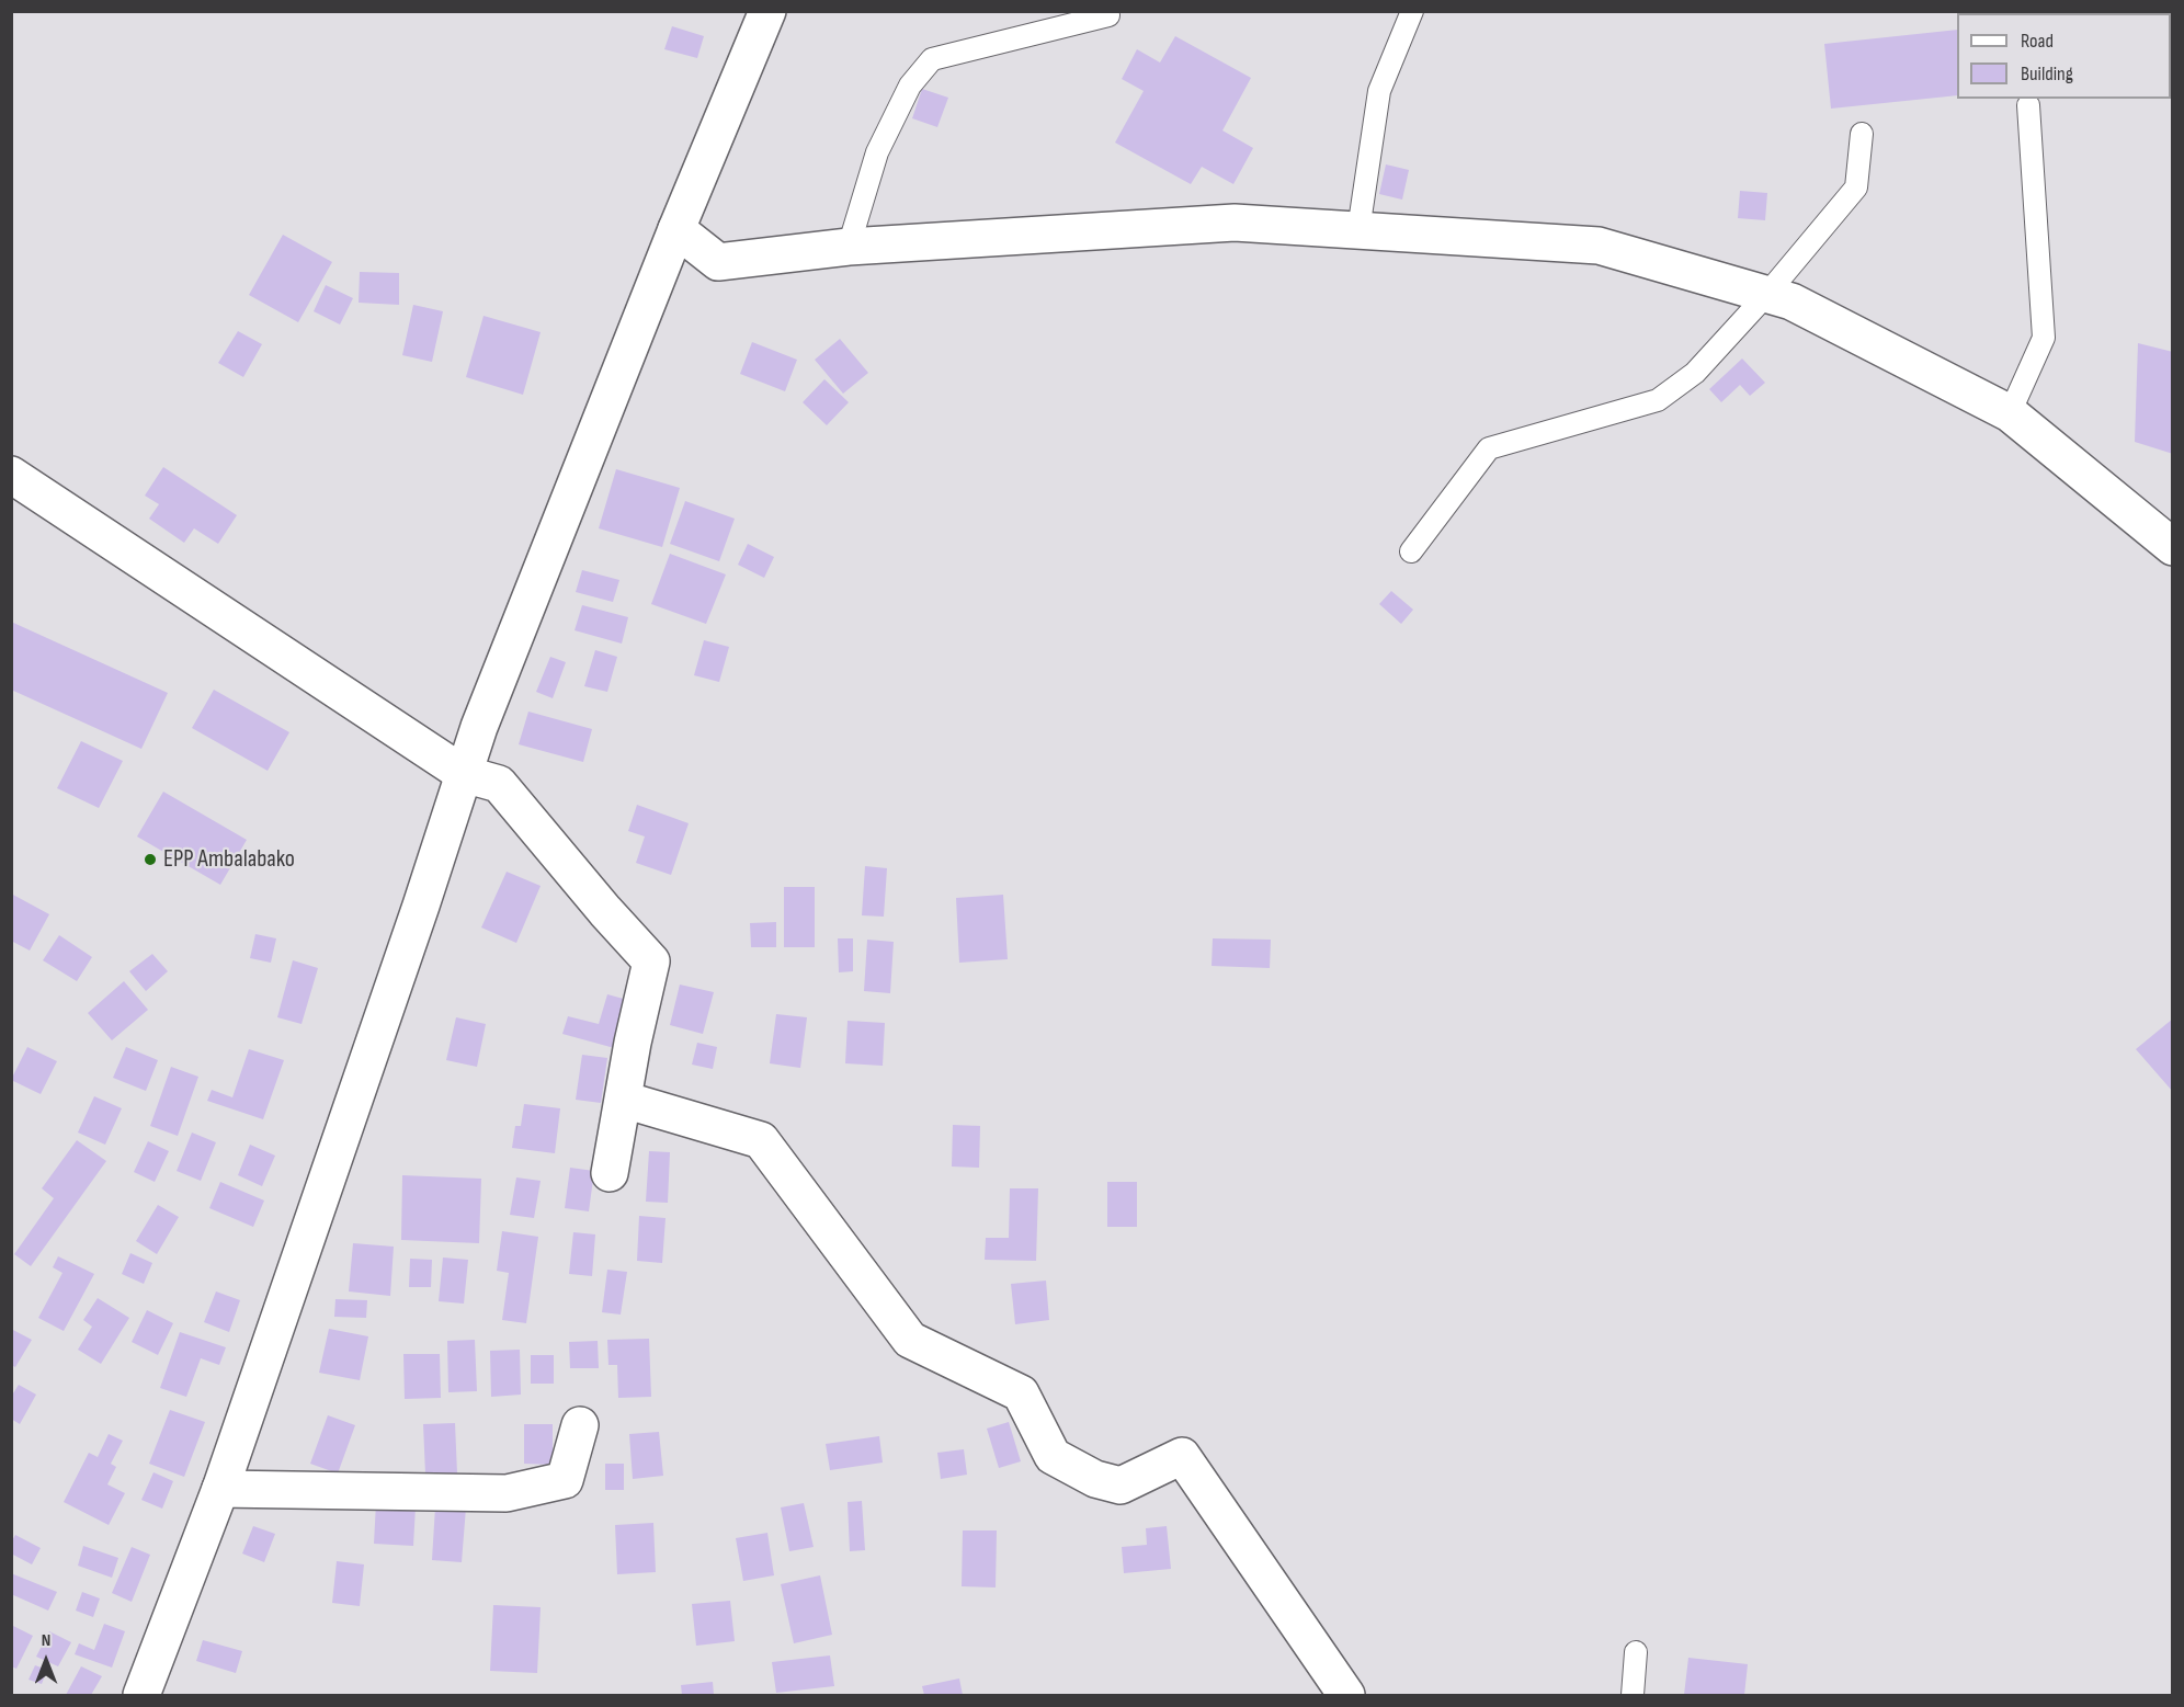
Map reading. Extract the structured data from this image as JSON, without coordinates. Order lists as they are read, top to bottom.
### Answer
{
  "places": ["EPP Ambalabako"],
  "legend": ["Road", "Building"],
  "north": "top"
}
